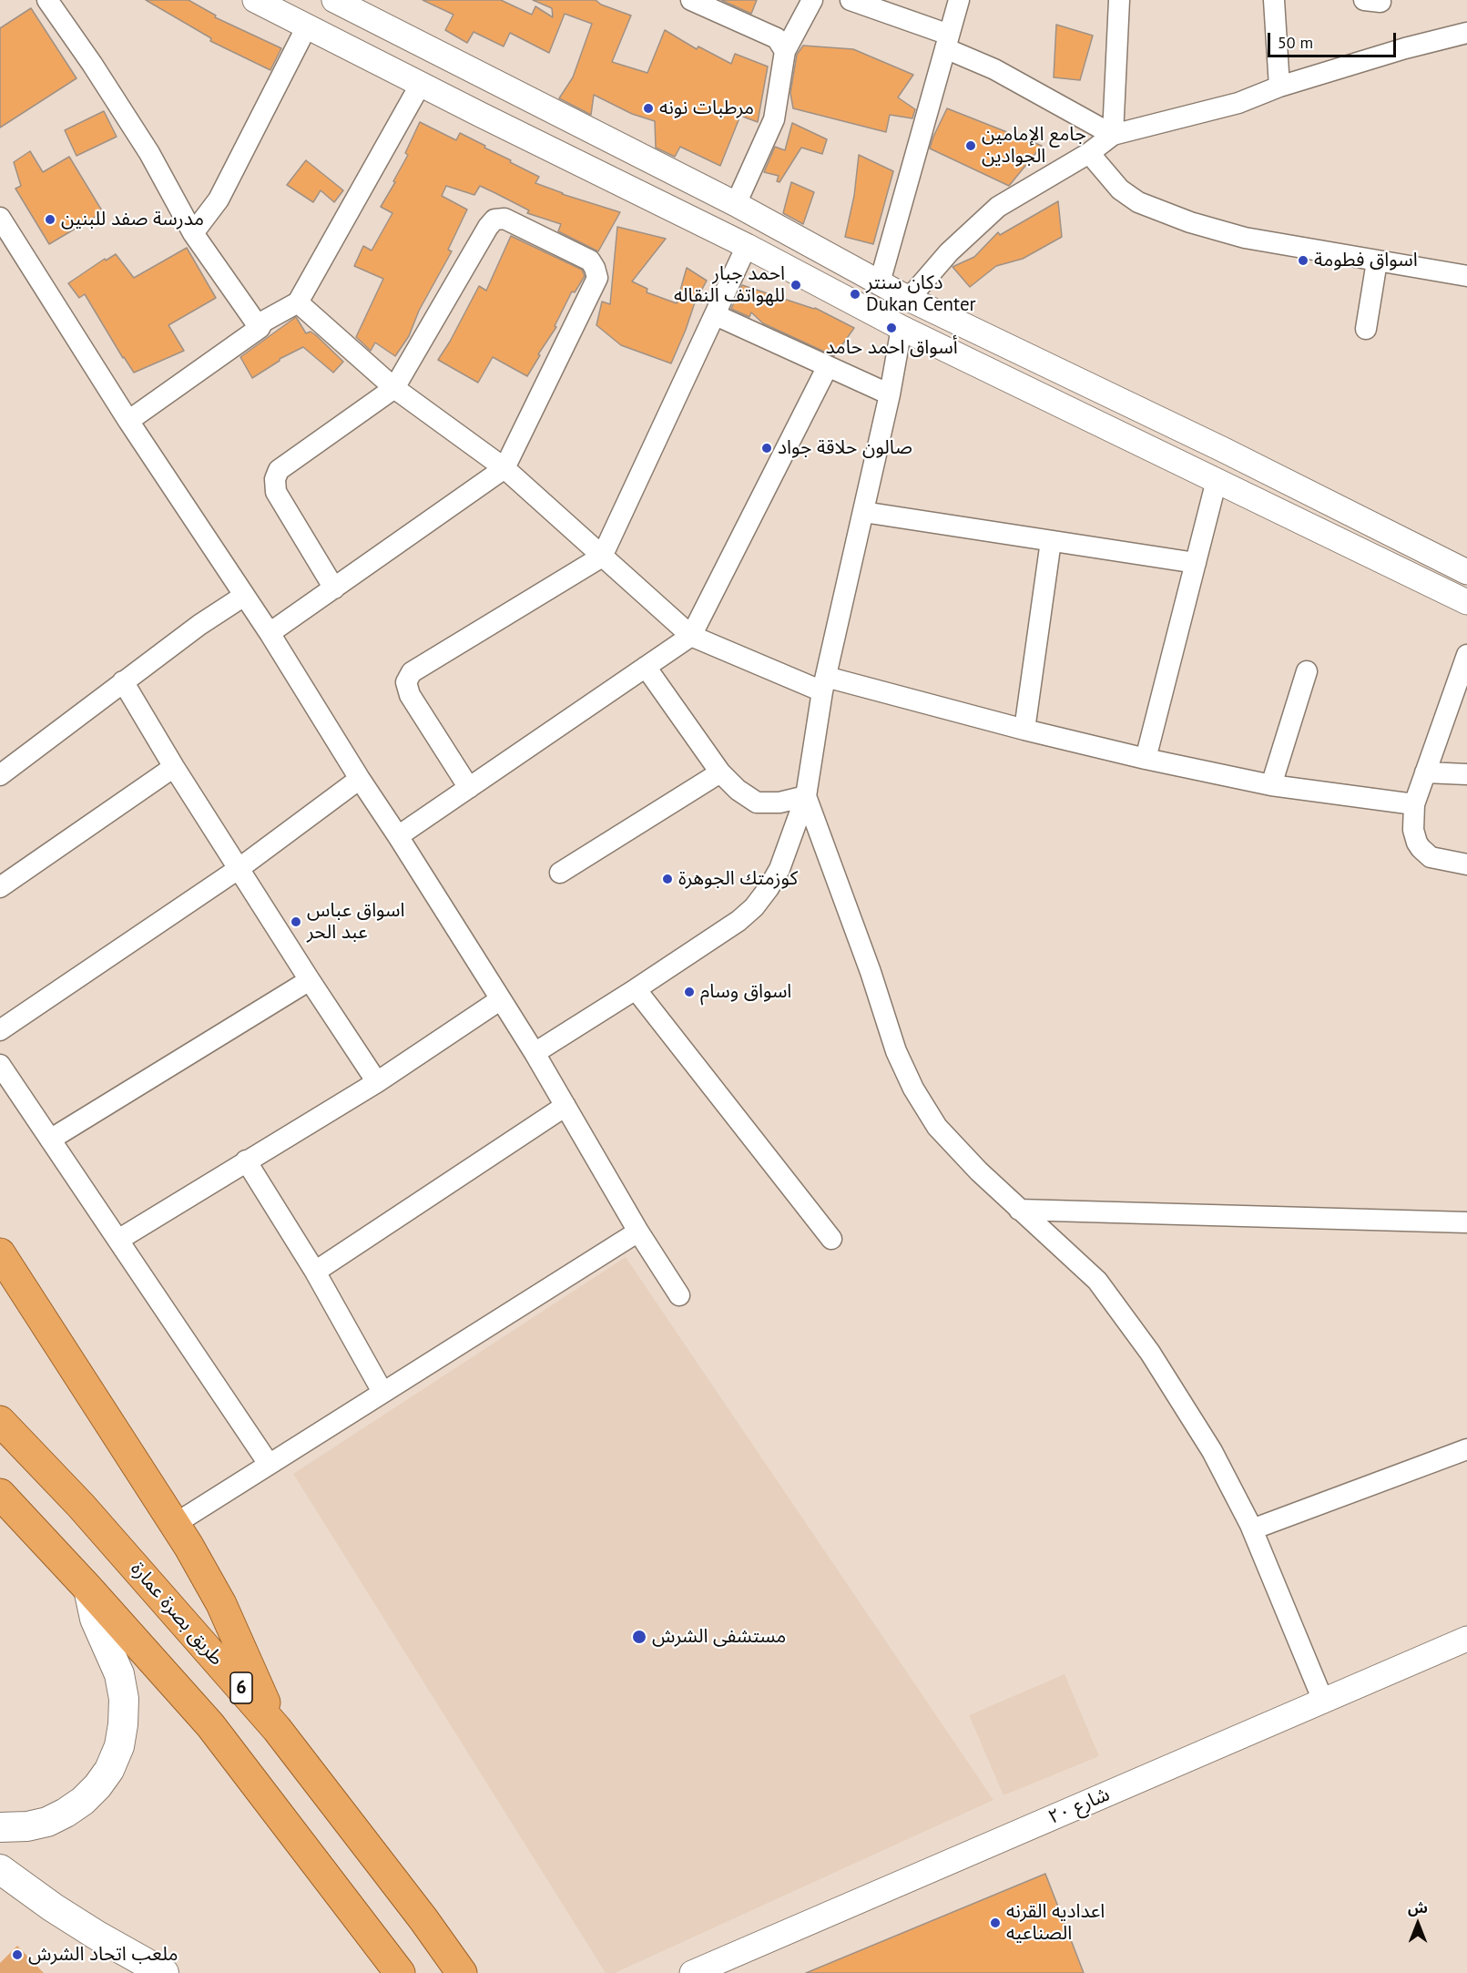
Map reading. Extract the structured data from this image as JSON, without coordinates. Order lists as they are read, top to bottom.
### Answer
{
  "streets": {
    "highway": ["طريق بصرة عمارة", "6"],
    "street": ["شارع ٢٠"]
  },
  "places": [
    "مرطبات نونه",
    "جامع الإمامين الجوادين",
    "مدرسة صفد للبنين",
    "اسواق فطومة",
    "احمد جبار للهواتف النقاله",
    "دكان سنتر Dukan Center",
    "أسواق احمد حامد",
    "صالون حلاقة جواد",
    "كوزمتك الجوهرة",
    "اسواق عباس عبد الحر",
    "اسواق وسام",
    "مستشفى الشرش",
    "اعداديه القرنه الصناعيه",
    "ملعب اتحاد الشرش"
  ],
  "scale_bar": "50 m",
  "north": "top"
}
